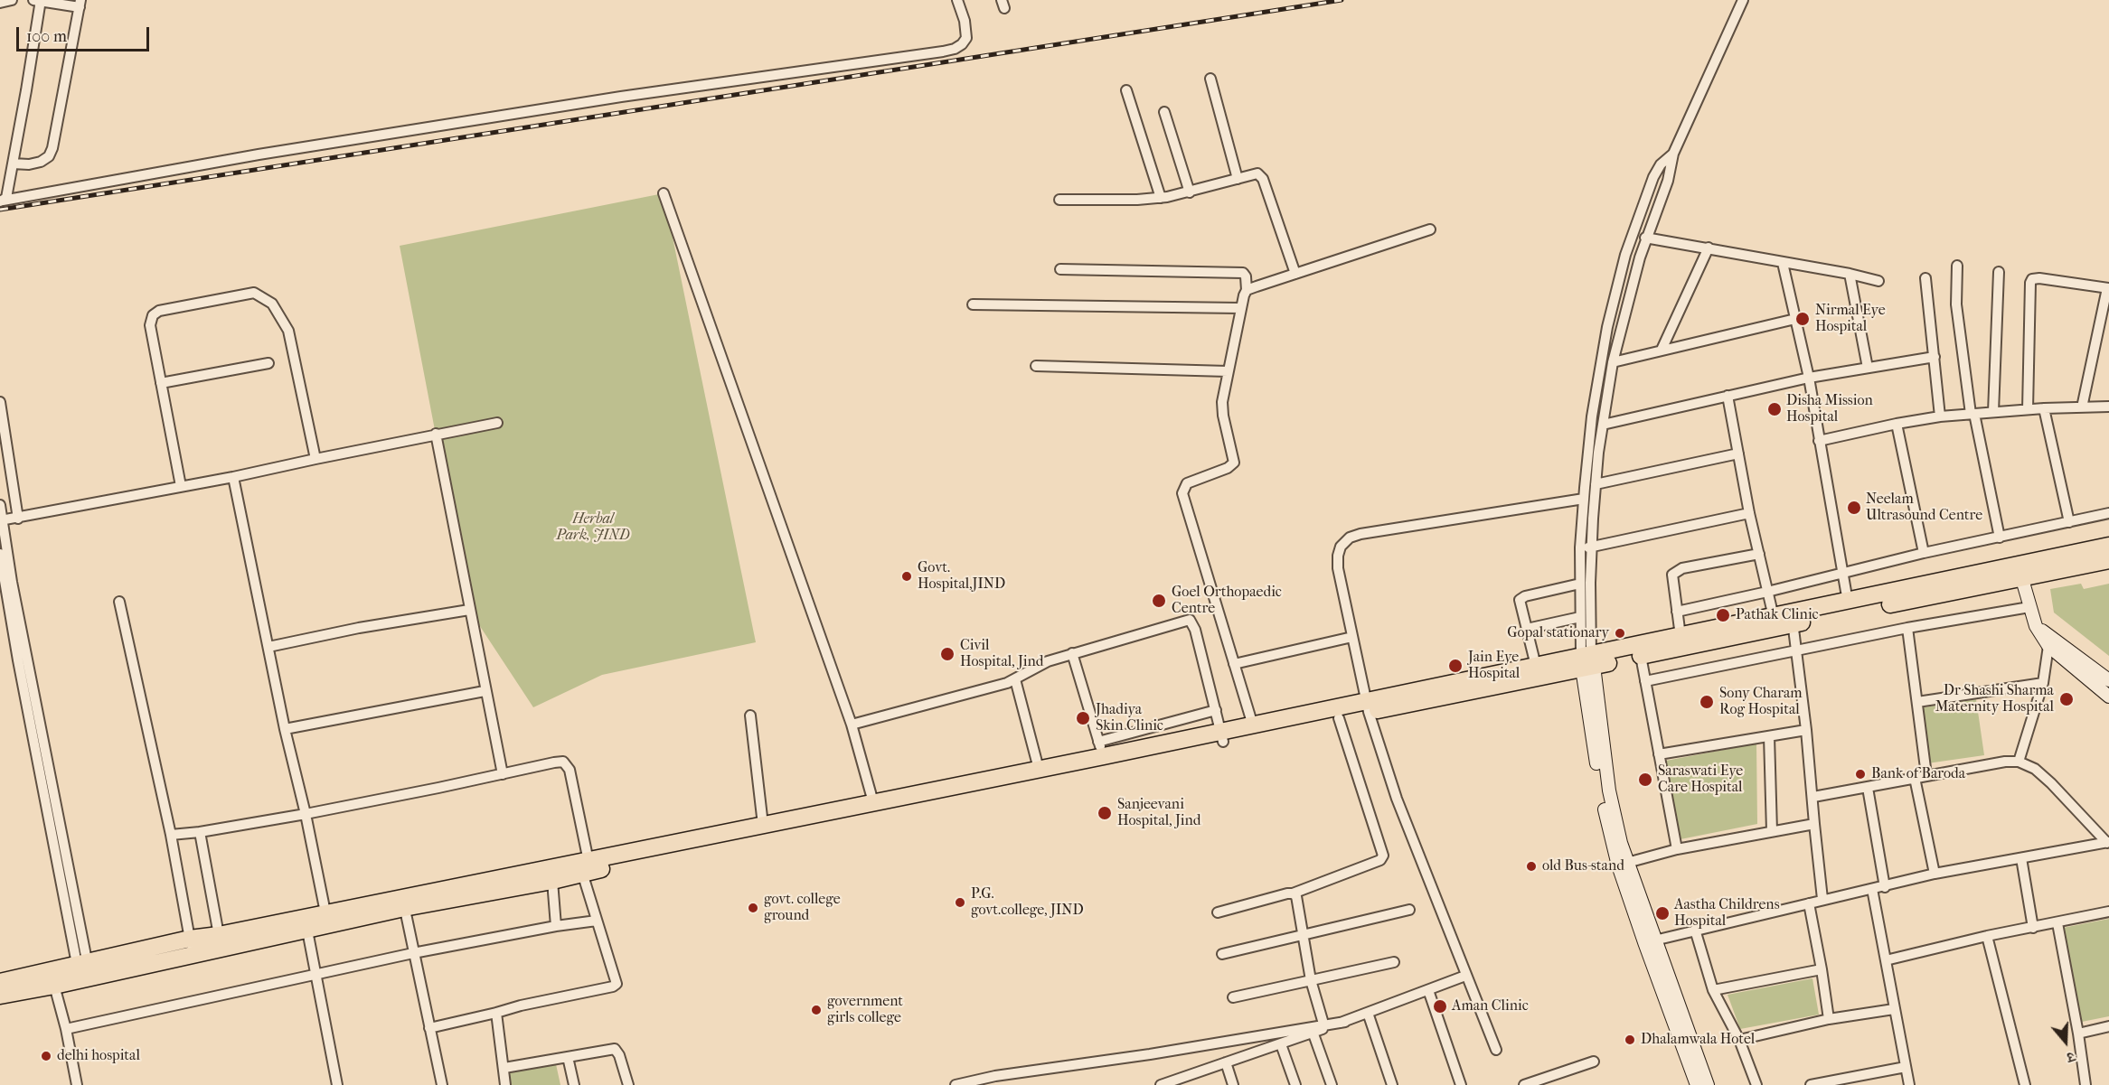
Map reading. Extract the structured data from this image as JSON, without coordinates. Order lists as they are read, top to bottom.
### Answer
{
  "parks": ["Herbal Park, JIND"],
  "places": [
    "Nirmal Eye Hospital",
    "Disha Mission Hospital",
    "Neelam Ultrasound Centre",
    "Govt. Hospital,JIND",
    "Goel Orthopaedic Centre",
    "Pathak Clinic",
    "Gopal stationary",
    "Civil Hospital, Jind",
    "Jain Eye Hospital",
    "Dr Shashi Sharma Maternity Hospital",
    "Sony Charam Rog Hospital",
    "Jhadiya Skin Clinic",
    "Bank of Baroda",
    "Saraswati Eye Care Hospital",
    "Sanjeevani Hospital, Jind",
    "old Bus-stand",
    "P.G. govt.college, JIND",
    "govt. college ground",
    "Aastha Childrens Hospital",
    "Aman Clinic",
    "government girls college",
    "Dhalamwala Hotel",
    "delhi hospital"
  ],
  "scale_bar": "100 m",
  "north": "bottom"
}
